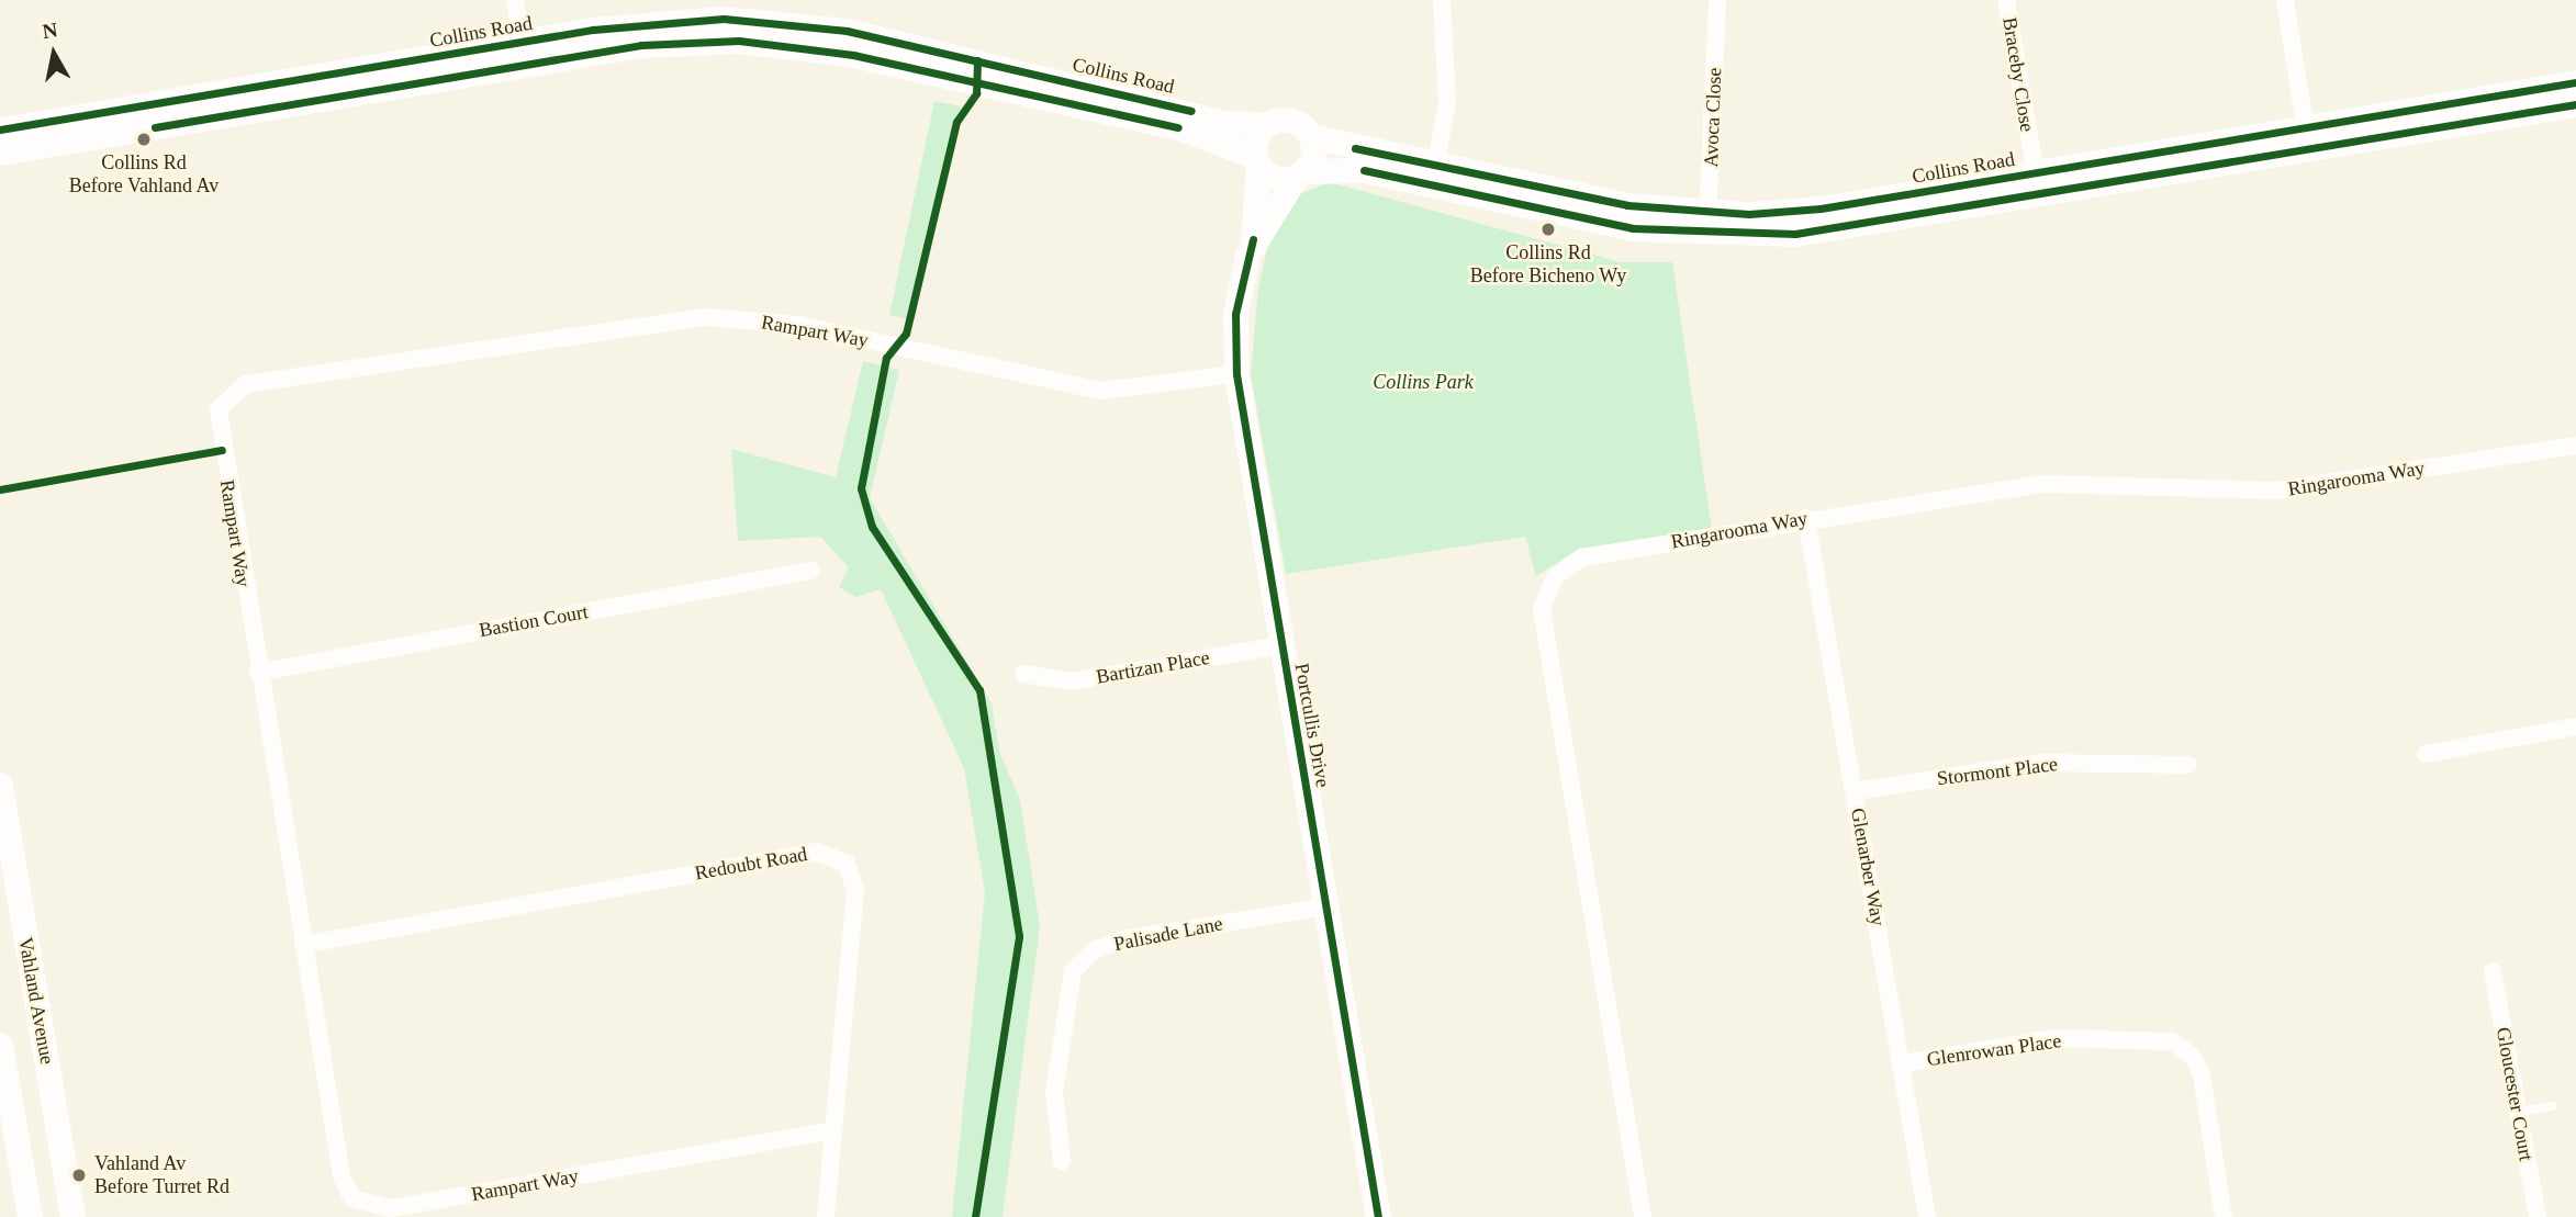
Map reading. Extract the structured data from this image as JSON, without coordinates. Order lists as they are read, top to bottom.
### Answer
{
  "streets": {
    "main road": ["Collins Road", "Portcullis Drive", "Vahland Avenue"],
    "street": [
      "Braceby Close",
      "Avoca Close",
      "Rampart Way",
      "Ringarooma Way",
      "Bastion Court",
      "Bartizan Place",
      "Stormont Place",
      "Redoubt Road",
      "Glenarber Way",
      "Palisade Lane",
      "Glenrowan Place",
      "Gloucester Court"
    ]
  },
  "crossings": [
    ["Collins Road", "Braceby Close"],
    ["Collins Road", "Avoca Close"],
    ["Collins Road", "Portcullis Drive"],
    ["Rampart Way", "Bastion Court"],
    ["Rampart Way", "Portcullis Drive"],
    ["Rampart Way", "Redoubt Road"],
    ["Ringarooma Way", "Glenarber Way"],
    ["Bartizan Place", "Portcullis Drive"],
    ["Portcullis Drive", "Palisade Lane"],
    ["Stormont Place", "Glenarber Way"],
    ["Glenarber Way", "Glenrowan Place"]
  ],
  "parks": ["Collins Park"],
  "places": ["Collins Rd Before Vahland Av", "Collins Rd Before Bicheno Wy", "Vahland Av Before Turret Rd"],
  "north": "top"
}
